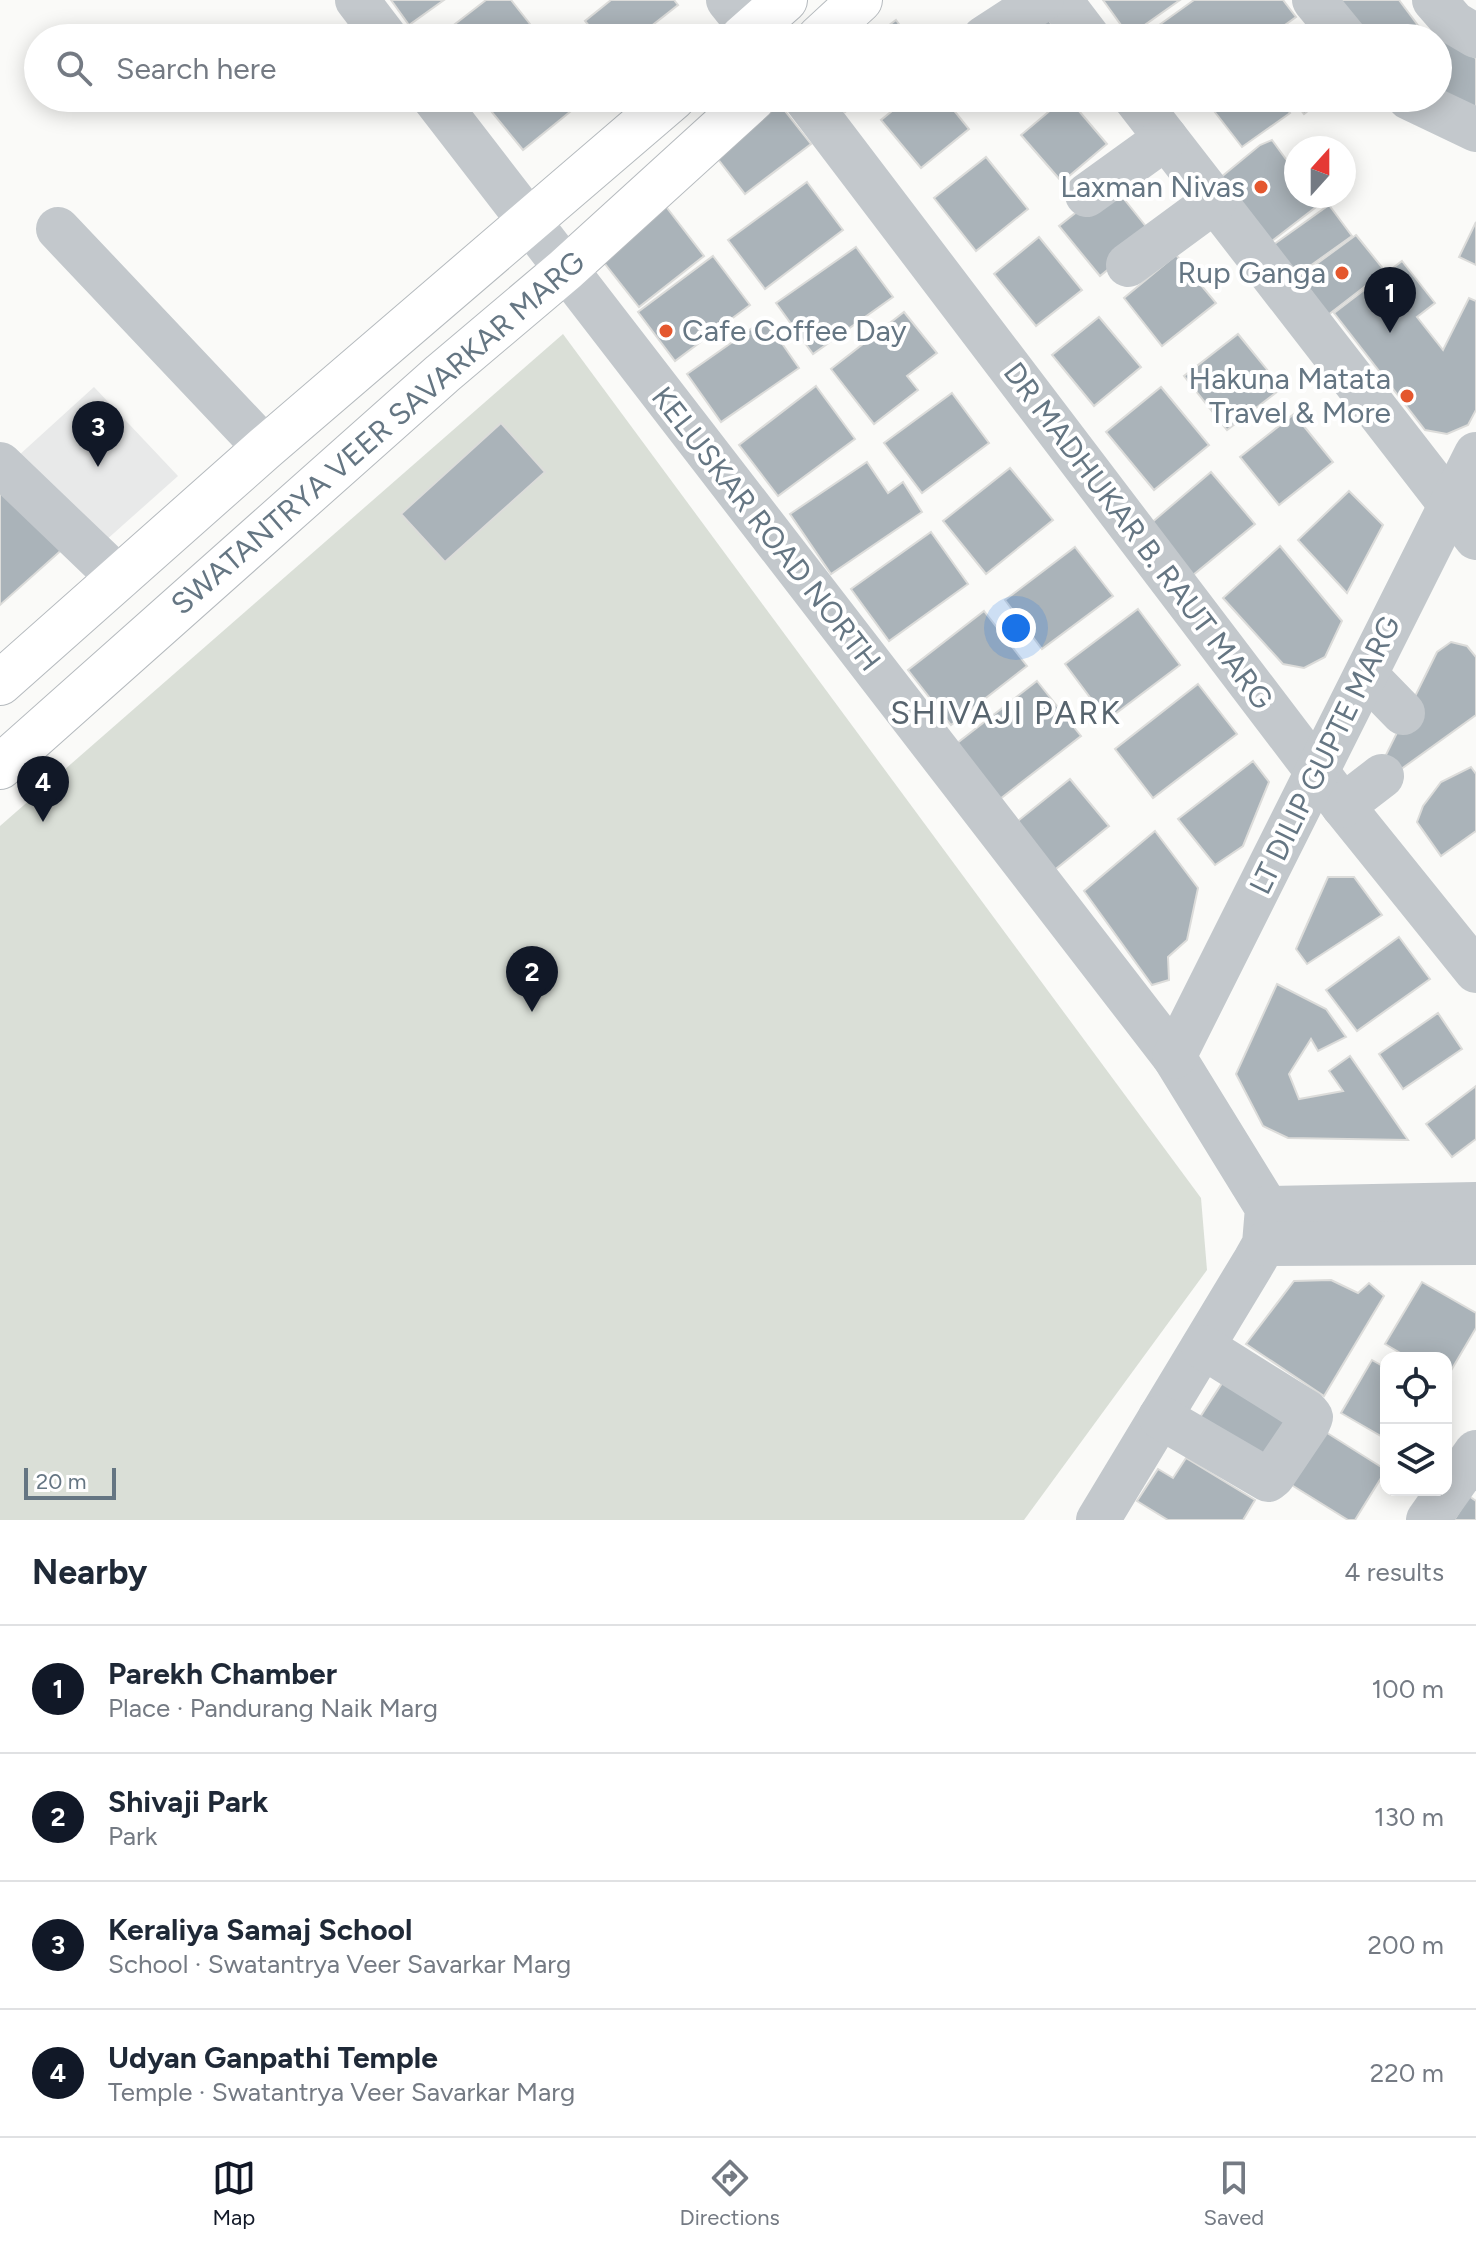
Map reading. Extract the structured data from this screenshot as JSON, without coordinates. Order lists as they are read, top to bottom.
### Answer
{
  "streets": {
    "main road": ["SWATANTRYA VEER SAVARKAR MARG"],
    "street": ["KELUSKAR ROAD NORTH", "DR MADHUKAR B. RAUT MARG", "LT DILIP GUPTE MARG"]
  },
  "crossings": [
    ["SWATANTRYA VEER SAVARKAR MARG", "KELUSKAR ROAD NORTH"],
    ["KELUSKAR ROAD NORTH", "LT DILIP GUPTE MARG"],
    ["DR MADHUKAR B. RAUT MARG", "LT DILIP GUPTE MARG"]
  ],
  "districts": ["SHIVAJI PARK"],
  "places": [
    "Laxman Nivas",
    "Rup Ganga",
    "Cafe Coffee Day",
    "Hakuna Matata Travel & More"
  ],
  "scale_bar": "20 m",
  "north": "top",
  "page": {
    "search": "Search here",
    "pins": [
      "1",
      "3",
      "4",
      "2"
    ],
    "scale": "20 m",
    "heading": ["Nearby", "4 results"],
    "list": [
      {
        "mark": "1",
        "name": "Parekh Chamber",
        "note": "Place · Pandurang Naik Marg",
        "value": "100 m"
      },
      {
        "mark": "2",
        "name": "Shivaji Park",
        "note": "Park",
        "value": "130 m"
      },
      {
        "mark": "3",
        "name": "Keraliya Samaj School",
        "note": "School · Swatantrya Veer Savarkar Marg",
        "value": "200 m"
      },
      {
        "mark": "4",
        "name": "Udyan Ganpathi Temple",
        "note": "Temple · Swatantrya Veer Savarkar Marg",
        "value": "220 m"
      }
    ],
    "nav": ["Map", "Directions", "Saved"]
  }
}
